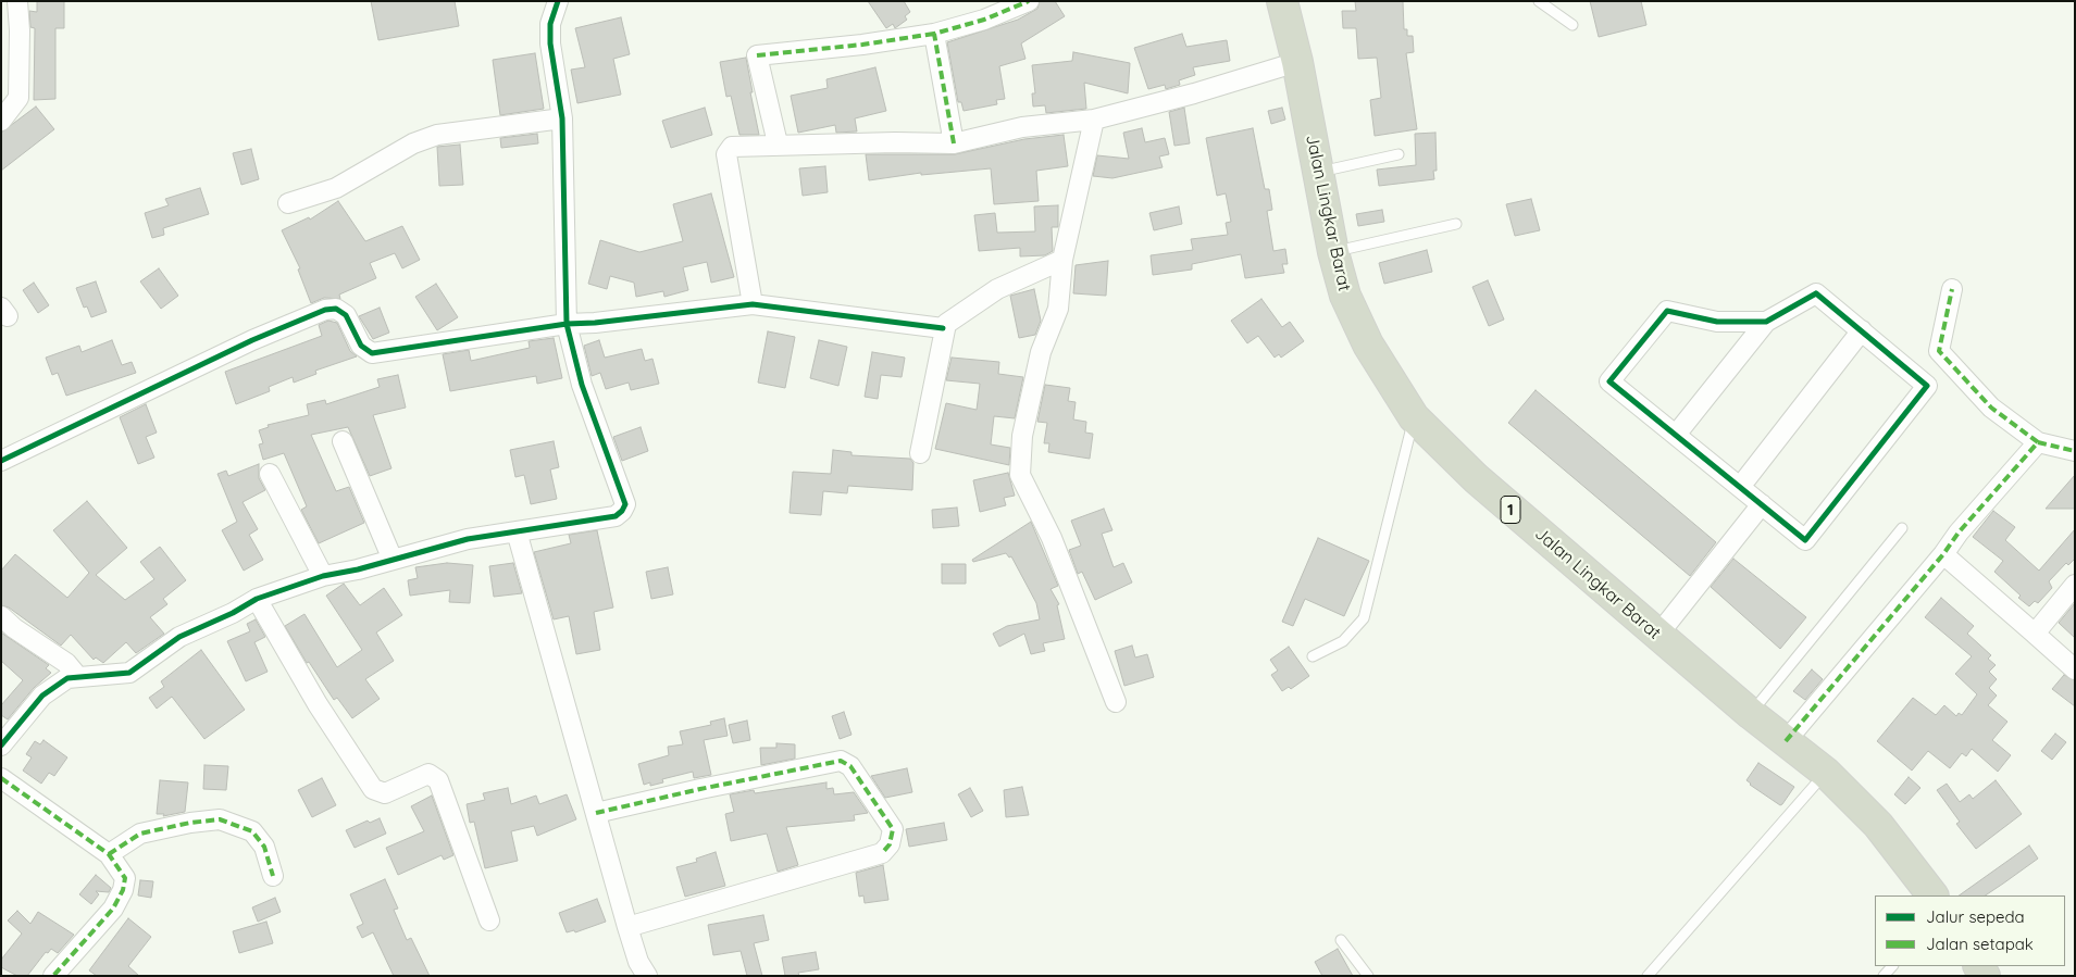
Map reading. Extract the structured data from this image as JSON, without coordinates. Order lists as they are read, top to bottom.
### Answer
{
  "streets": {
    "highway": ["Jalan Lingkar Barat", "1"]
  },
  "legend": ["Jalur sepeda", "Jalan setapak"]
}
